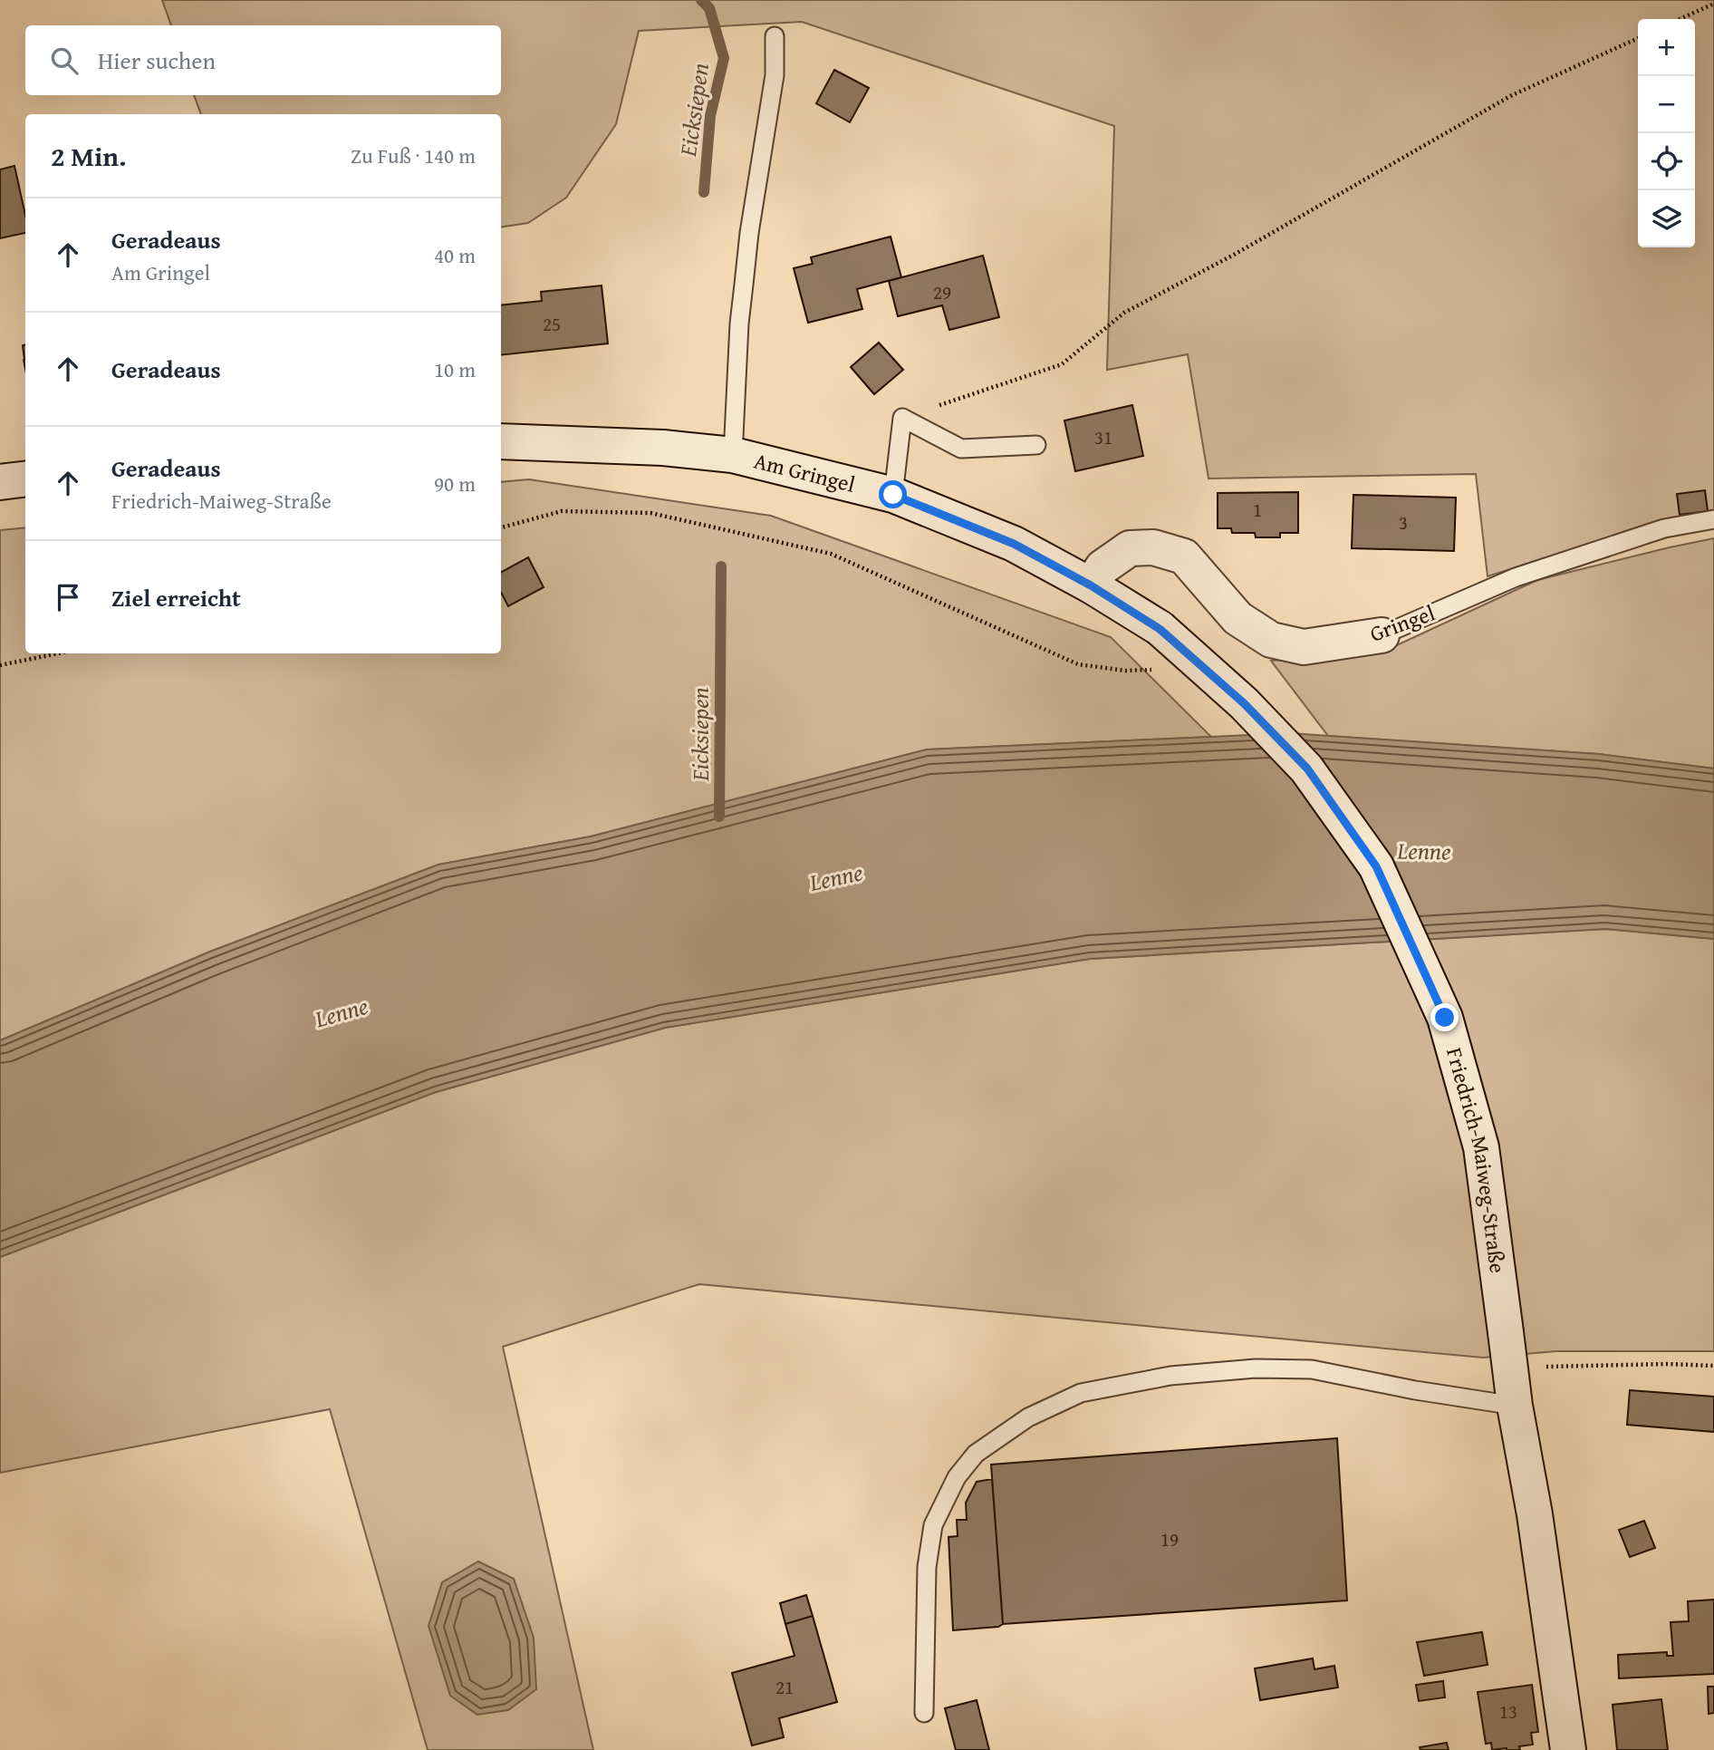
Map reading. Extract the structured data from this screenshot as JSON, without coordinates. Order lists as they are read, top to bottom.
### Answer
{
  "streets": {
    "street": ["Am Gringel", "Gringel", "Friedrich-Maiweg-Straße"]
  },
  "crossings": [
    ["Am Gringel", "Gringel"],
    ["Am Gringel", "Friedrich-Maiweg-Straße"],
    ["Gringel", "Friedrich-Maiweg-Straße"]
  ],
  "water": ["Eicksiepen", "Lenne"],
  "house_numbers": [
    "29",
    "25",
    "31",
    "1",
    "3",
    "19",
    "21",
    "13"
  ],
  "page": {
    "map_buttons": ["+", "−"],
    "search": "Hier suchen",
    "heading": ["2 Min.", "Zu Fuß · 140 m"],
    "list": [
      ["Geradeaus", "Am Gringel", "40 m"],
      ["Geradeaus", "10 m"],
      ["Geradeaus", "Friedrich-Maiweg-Straße", "90 m"],
      "Ziel erreicht"
    ]
  }
}
